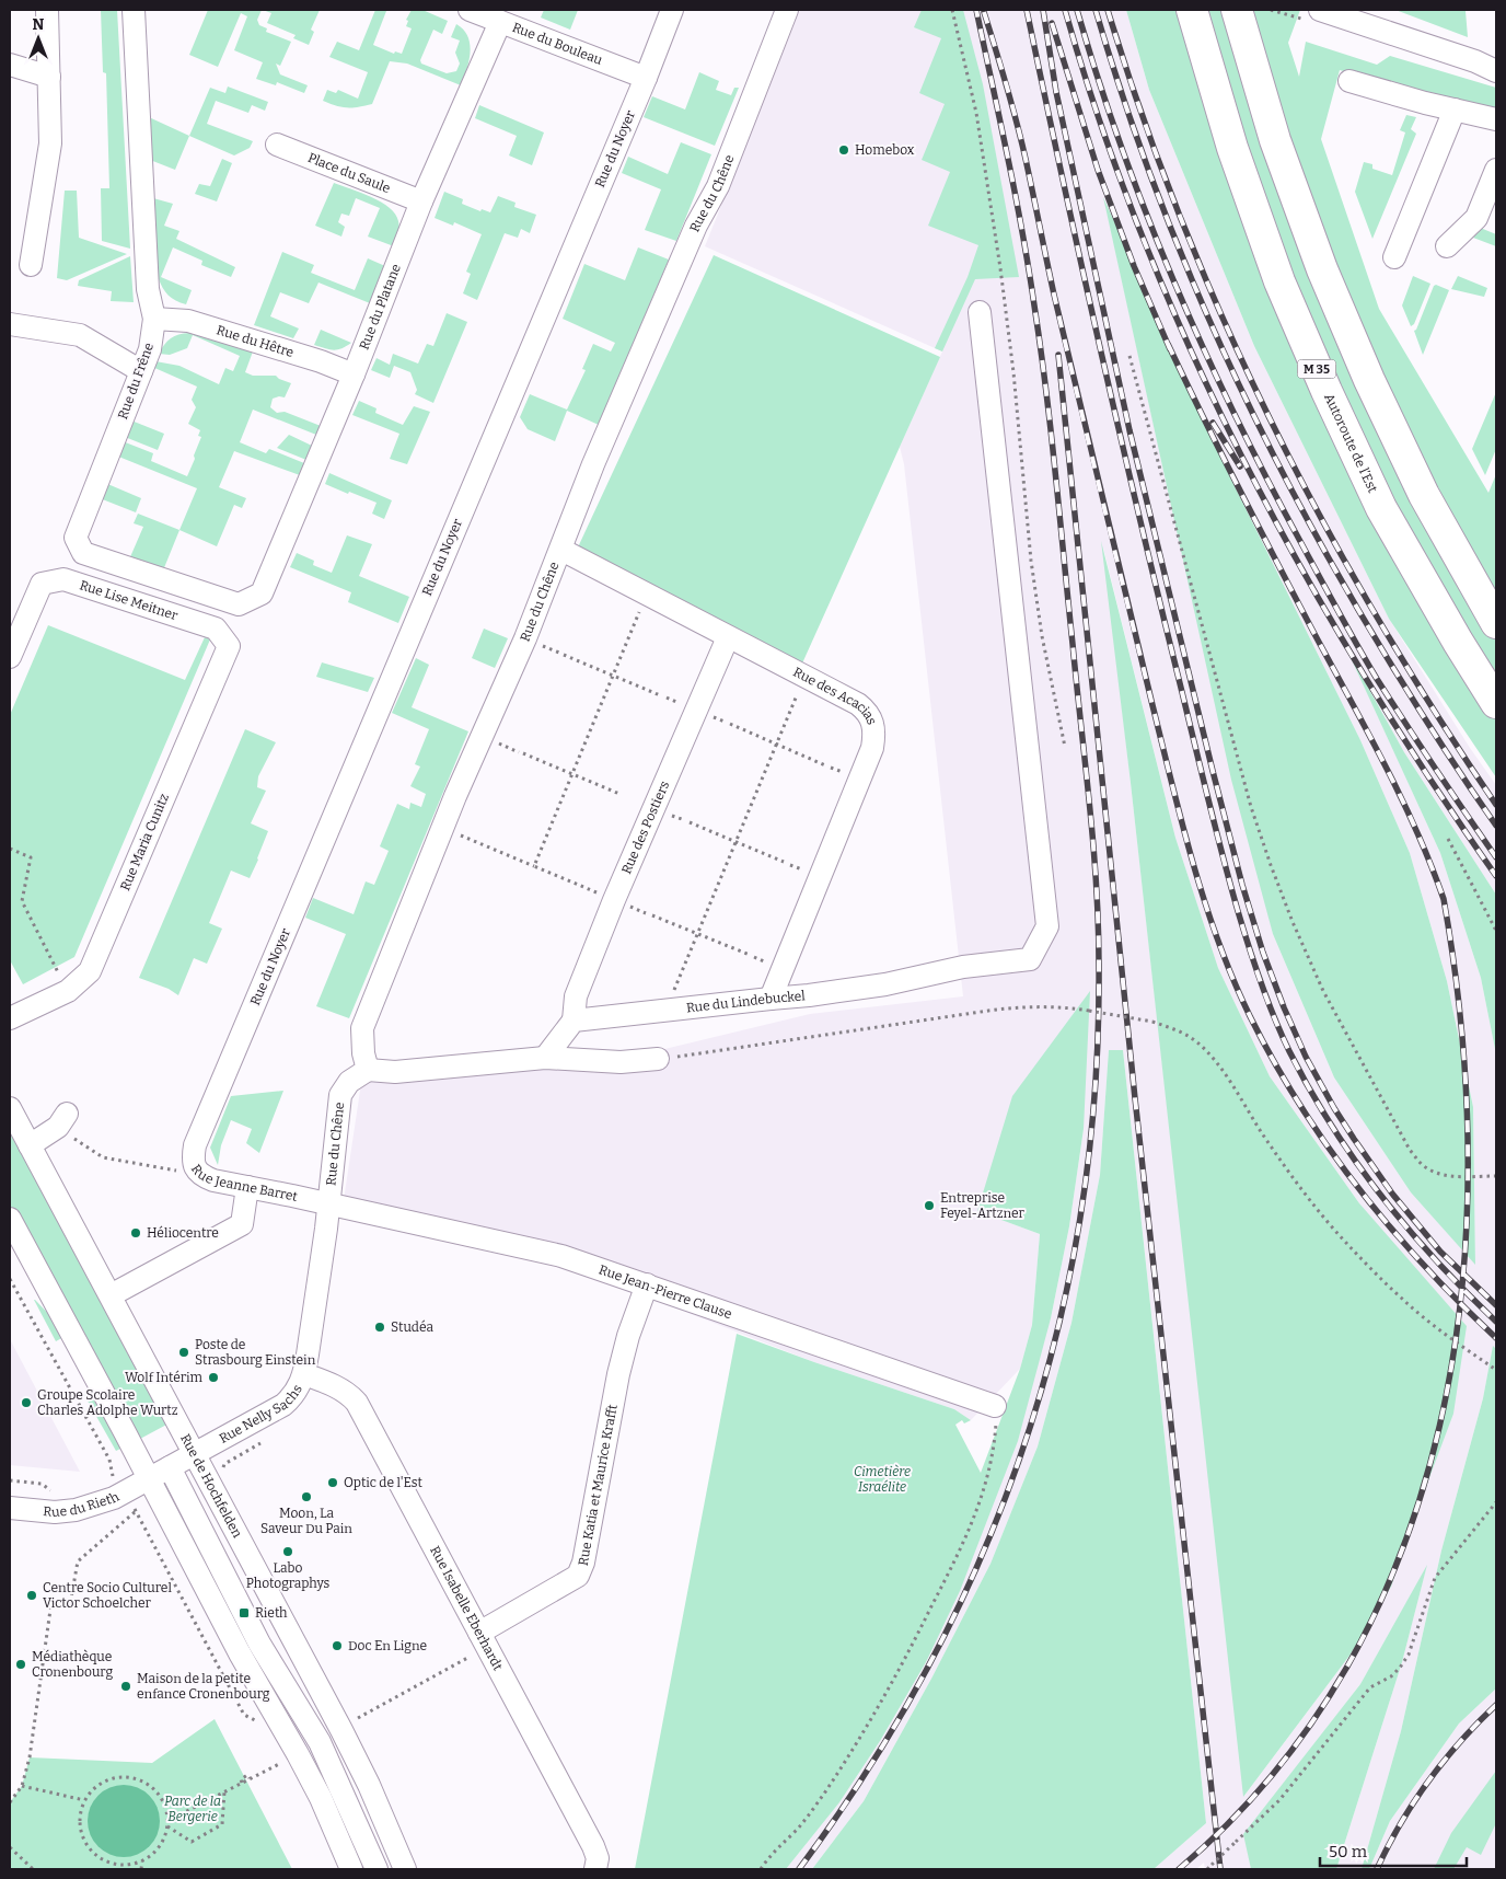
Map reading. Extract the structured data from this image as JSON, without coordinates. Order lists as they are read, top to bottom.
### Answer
{
  "streets": {
    "highway": ["M 35", "Autoroute de l’Est"],
    "street": [
      "Rue du Bouleau",
      "Rue du Noyer",
      "Place du Saule",
      "Rue du Chêne",
      "Rue du Platane",
      "Rue du Hêtre",
      "Rue du Frêne",
      "Rue Lise Meitner",
      "Rue des Acacias",
      "Rue des Postiers",
      "Rue Maria Cunitz",
      "Rue du Lindebuckel",
      "Rue Jeanne Barret",
      "Rue Jean-Pierre Clause",
      "Rue Nelly Sachs",
      "Rue Katia et Maurice Krafft",
      "Rue de Hochfelden",
      "Rue du Rieth",
      "Rue Isabelle Eberhardt"
    ]
  },
  "crossings": [
    ["Rue du Bouleau", "Rue du Noyer"],
    ["Rue du Bouleau", "Rue du Platane"],
    ["Rue du Noyer", "Rue Jeanne Barret"],
    ["Place du Saule", "Rue du Platane"],
    ["Rue du Chêne", "Rue des Acacias"],
    ["Rue du Chêne", "Rue Jeanne Barret"],
    ["Rue du Chêne", "Rue Jean-Pierre Clause"],
    ["Rue du Chêne", "Rue Nelly Sachs"],
    ["Rue du Platane", "Rue du Hêtre"],
    ["Rue du Platane", "Rue du Frêne"],
    ["Rue du Hêtre", "Rue du Frêne"],
    ["Rue Lise Meitner", "Rue Maria Cunitz"],
    ["Rue des Acacias", "Rue des Postiers"],
    ["Rue des Acacias", "Rue du Lindebuckel"],
    ["Rue des Postiers", "Rue du Lindebuckel"],
    ["Rue Jeanne Barret", "Rue Jean-Pierre Clause"],
    ["Rue Jeanne Barret", "Rue Nelly Sachs"],
    ["Rue Jean-Pierre Clause", "Rue Nelly Sachs"],
    ["Rue Jean-Pierre Clause", "Rue Katia et Maurice Krafft"],
    ["Rue Nelly Sachs", "Rue de Hochfelden"],
    ["Rue Nelly Sachs", "Rue du Rieth"],
    ["Rue Nelly Sachs", "Rue Isabelle Eberhardt"],
    ["Rue Katia et Maurice Krafft", "Rue Isabelle Eberhardt"]
  ],
  "parks": ["Cimetière Israélite", "Parc de la Bergerie"],
  "places": {
    "other": [
      "Homebox",
      "Entreprise Feyel-Artzner",
      "Héliocentre",
      "Studéa",
      "Poste de Strasbourg Einstein",
      "Wolf Intérim",
      "Groupe Scolaire Charles Adolphe Wurtz",
      "Optic de l'Est",
      "Moon, La Saveur Du Pain",
      "Labo Photographys",
      "Centre Socio Culturel Victor Schoelcher",
      "Doc En Ligne",
      "Médiathèque Cronenbourg",
      "Maison de la petite enfance Cronenbourg"
    ],
    "transit": ["Rieth"]
  },
  "scale_bar": "50 m",
  "north": "top"
}
